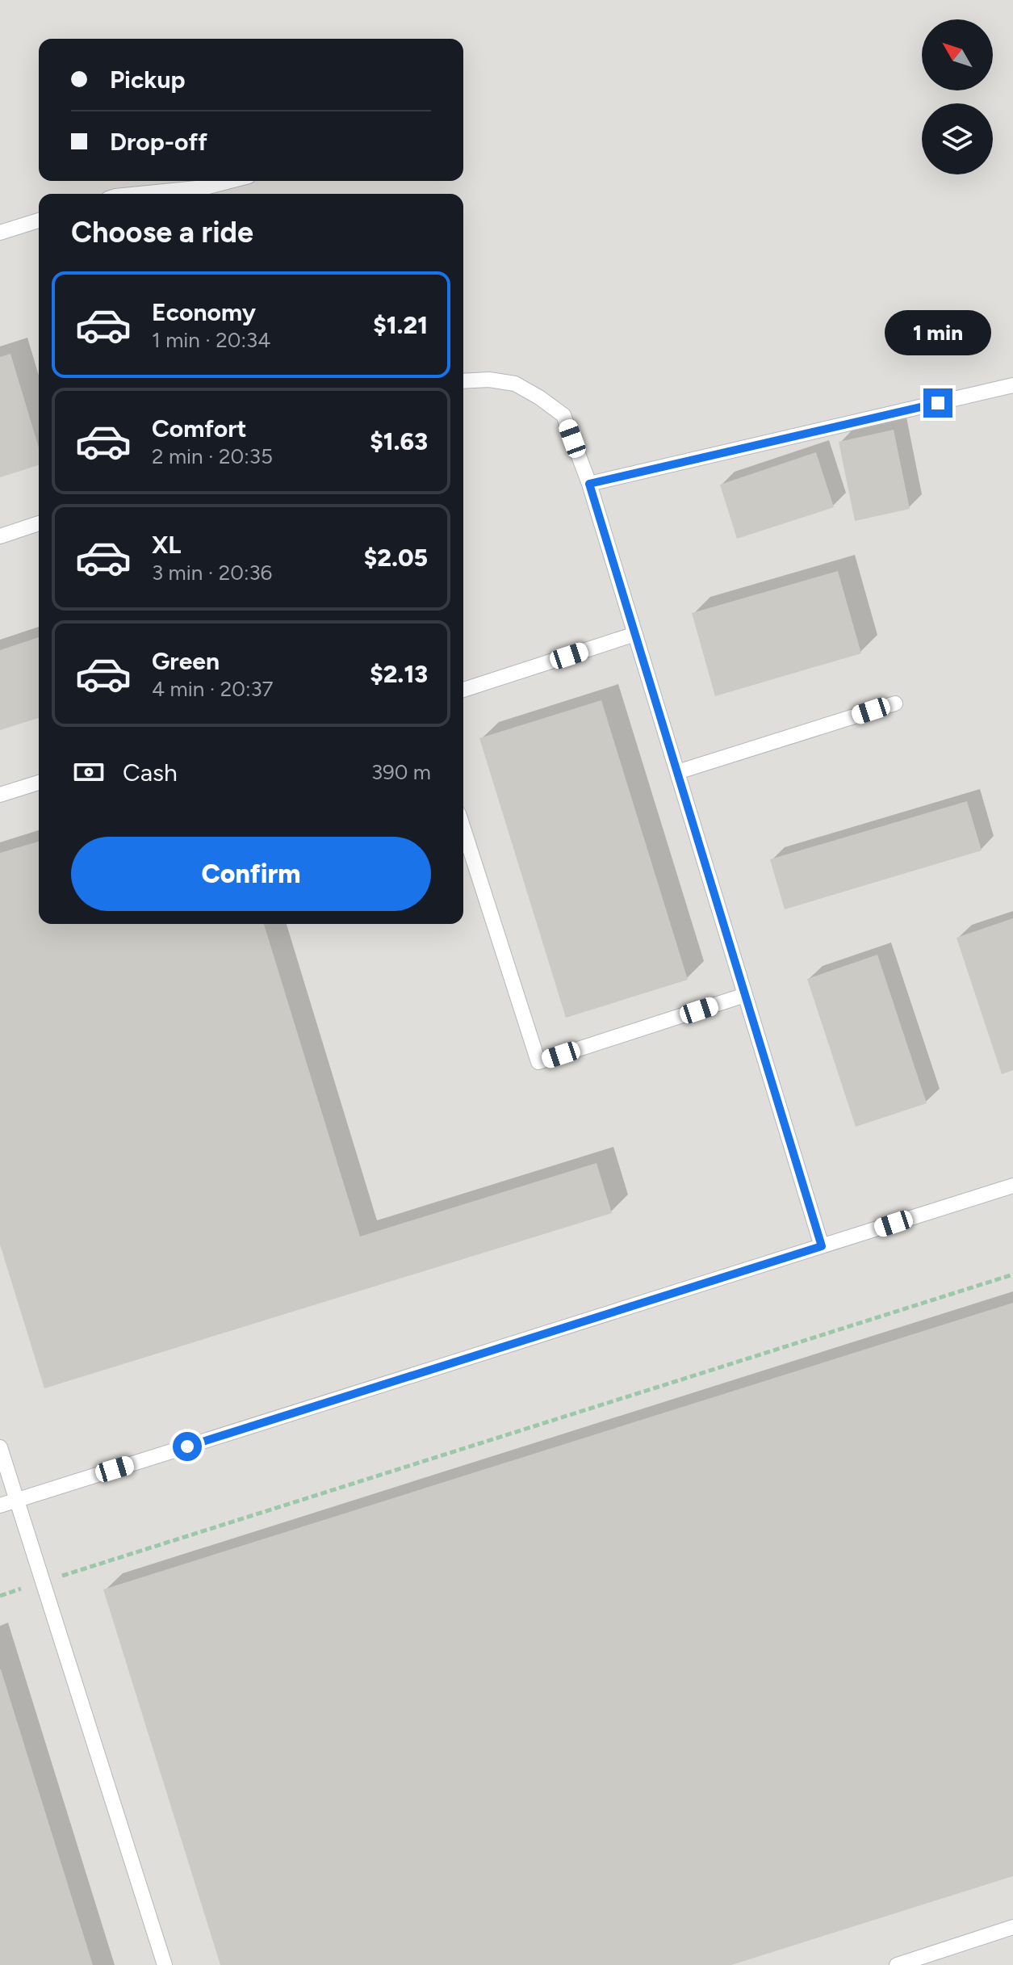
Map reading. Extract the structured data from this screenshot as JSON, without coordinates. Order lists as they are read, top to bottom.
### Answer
{
  "north": "top left",
  "page": {
    "banner": ["Pickup", "Drop-off"],
    "heading": "Choose a ride",
    "list": [
      {
        "name": "Economy",
        "note": "1 min · 20:34",
        "value": "$1.21"
      },
      {
        "name": "Comfort",
        "note": "2 min · 20:35",
        "value": "$1.63"
      },
      {
        "name": "XL",
        "note": "3 min · 20:36",
        "value": "$2.05"
      },
      {
        "name": "Green",
        "note": "4 min · 20:37",
        "value": "$2.13"
      }
    ],
    "bubble": "1 min",
    "pay": ["Cash", "390 m"],
    "buttons": "Confirm"
  }
}
